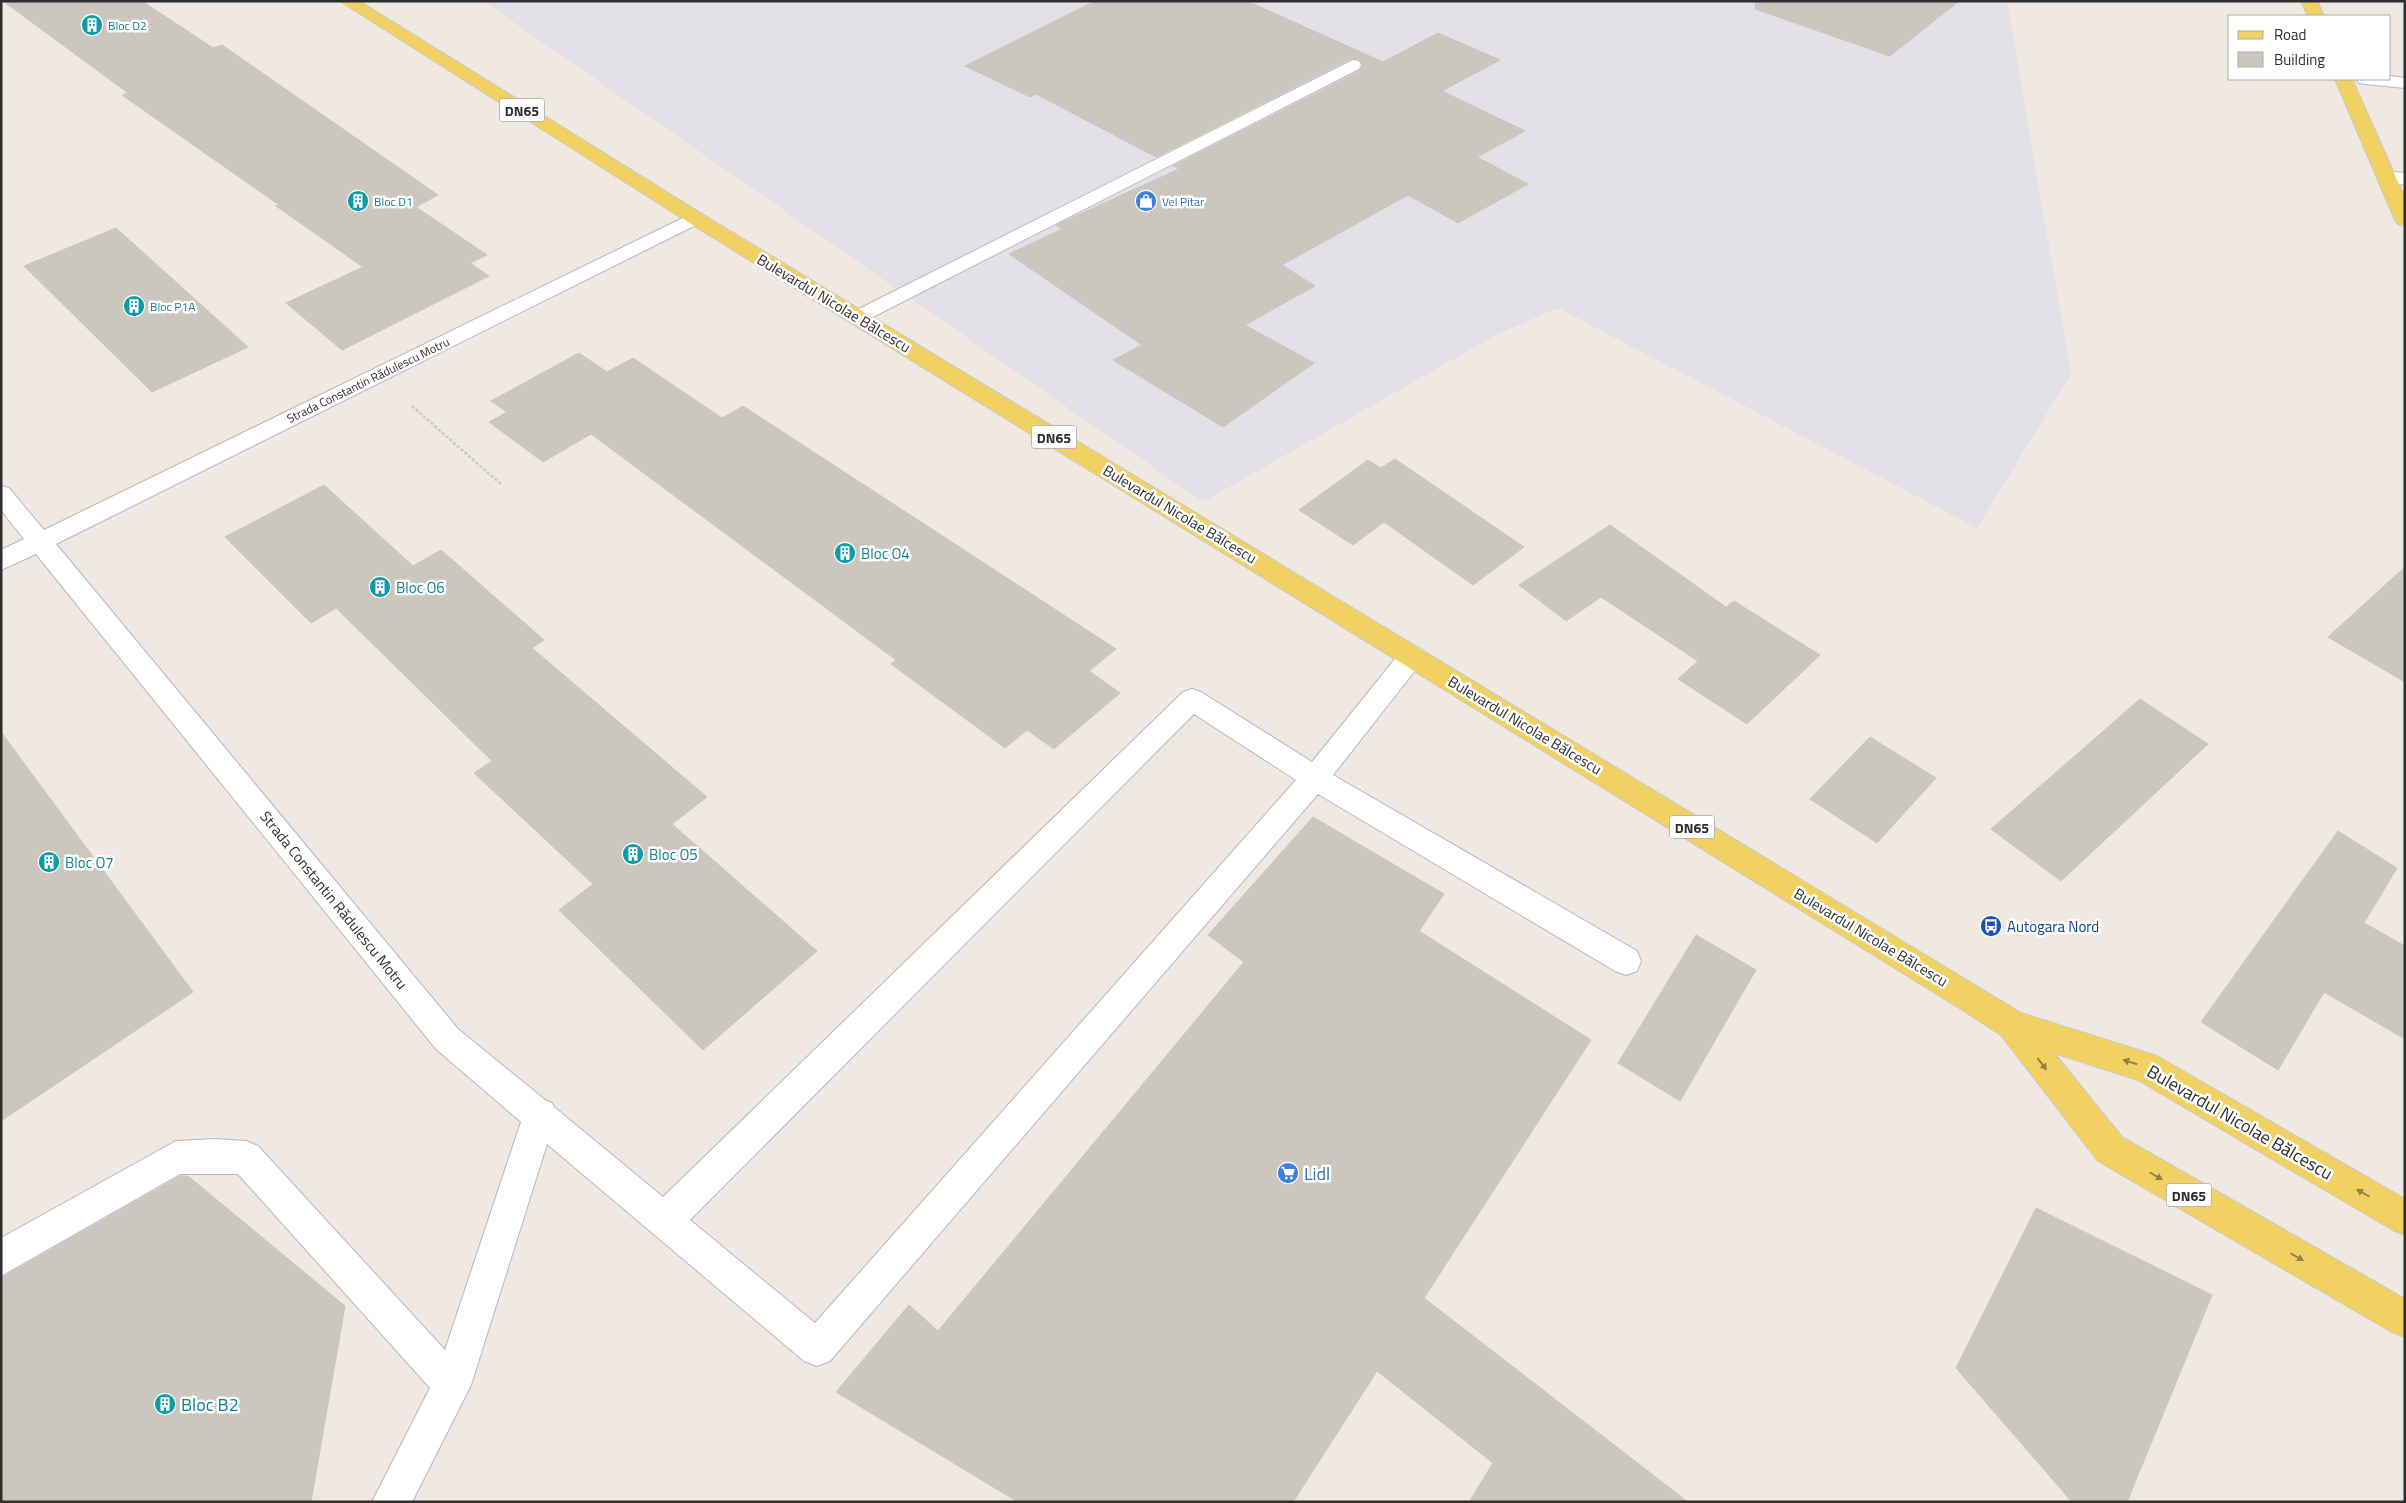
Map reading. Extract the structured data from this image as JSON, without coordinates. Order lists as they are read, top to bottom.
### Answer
{
  "streets": {
    "main road": ["DN65", "Bulevardul Nicolae Bălcescu"],
    "street": ["Strada Constantin Rădulescu Motru"]
  },
  "crossings": [
    ["Bulevardul Nicolae Bălcescu", "Strada Constantin Rădulescu Motru"]
  ],
  "places": {
    "building": [
      "Bloc D2",
      "Bloc D1",
      "Bloc P1A",
      "Bloc O4",
      "Bloc O6",
      "Bloc O5",
      "Bloc O7",
      "Bloc B2"
    ],
    "shop": ["Vel Pitar"],
    "bus stop": ["Autogara Nord"],
    "supermarket": ["Lidl"]
  },
  "legend": ["Road", "Building"]
}
